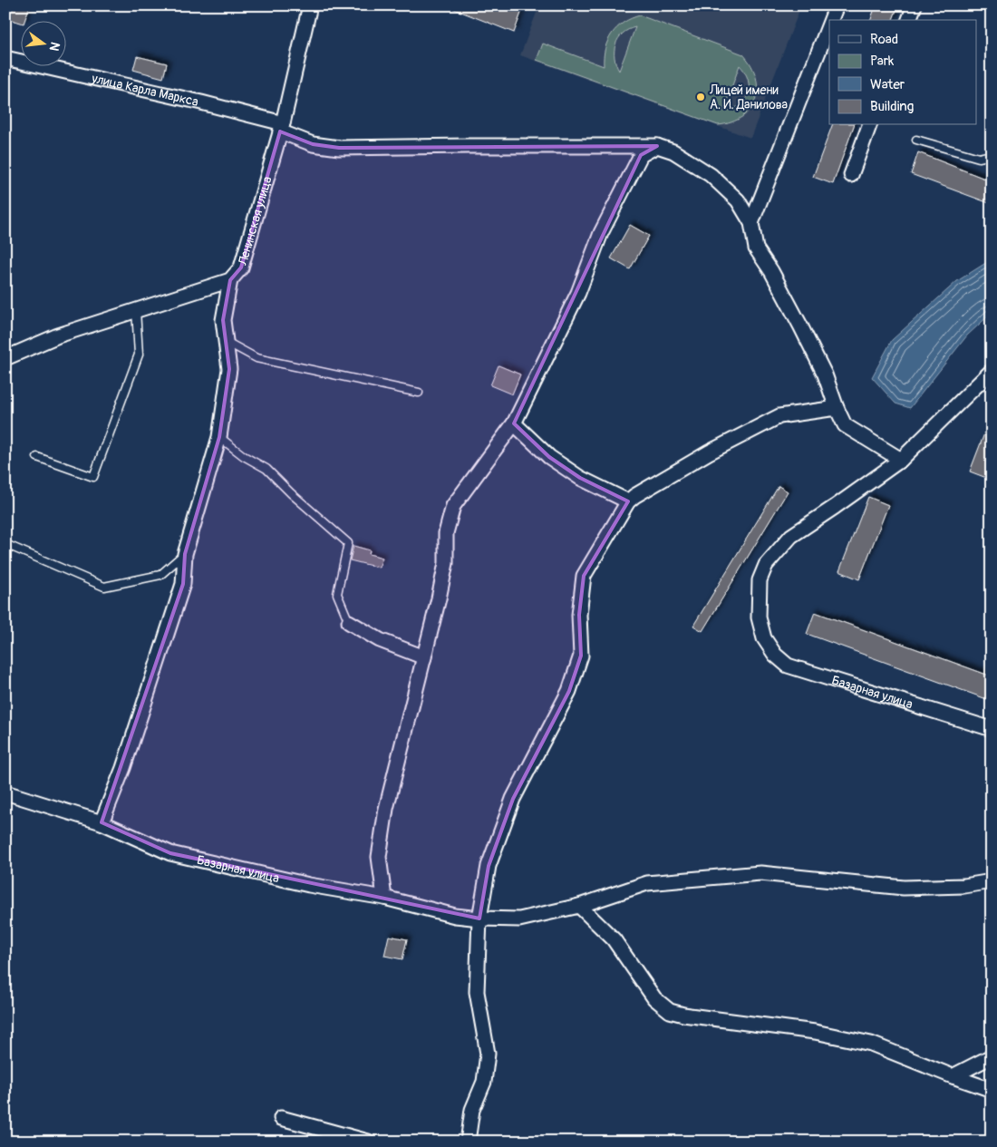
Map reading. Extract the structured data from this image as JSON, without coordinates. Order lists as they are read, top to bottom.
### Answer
{
  "streets": {
    "street": ["улица Карла Маркса", "Ленинская улица", "Базарная улица"]
  },
  "crossings": [
    ["улица Карла Маркса", "Ленинская улица"]
  ],
  "places": ["Лицей имени А. И. Данилова"],
  "legend": [
    "Road",
    "Park",
    "Water",
    "Building"
  ],
  "north": "right"
}
